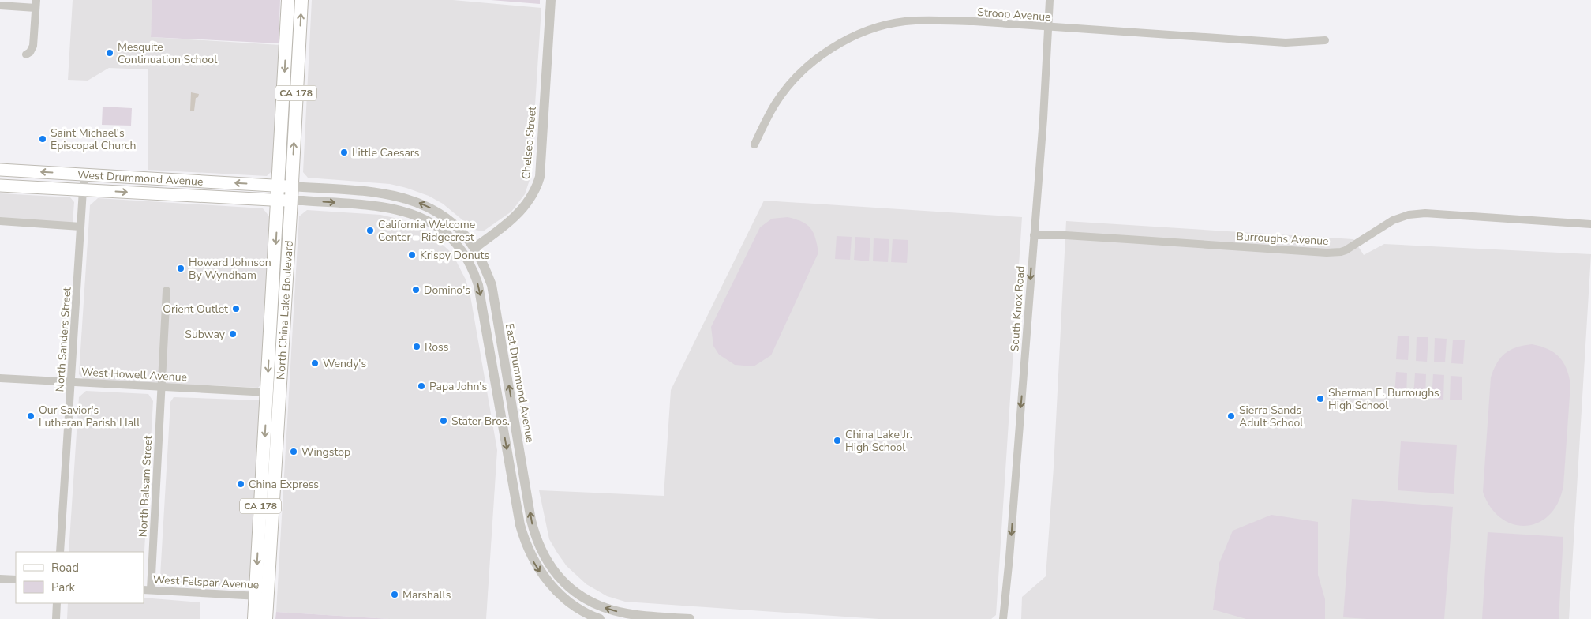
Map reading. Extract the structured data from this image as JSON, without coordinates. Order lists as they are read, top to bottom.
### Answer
{
  "streets": {
    "main road": ["CA 178", "West Drummond Avenue", "North China Lake Boulevard"],
    "street": [
      "Stroop Avenue",
      "Chelsea Street",
      "Burroughs Avenue",
      "South Knox Road",
      "North Sanders Street",
      "West Howell Avenue",
      "East Drummond Avenue",
      "North Balsam Street",
      "West Felspar Avenue"
    ]
  },
  "crossings": [
    ["Stroop Avenue", "South Knox Road"],
    ["Chelsea Street", "East Drummond Avenue"],
    ["West Drummond Avenue", "North China Lake Boulevard"],
    ["West Drummond Avenue", "North Sanders Street"],
    ["West Drummond Avenue", "East Drummond Avenue"],
    ["Burroughs Avenue", "South Knox Road"],
    ["North China Lake Boulevard", "West Howell Avenue"],
    ["North China Lake Boulevard", "East Drummond Avenue"],
    ["North China Lake Boulevard", "West Felspar Avenue"],
    ["North Sanders Street", "West Howell Avenue"],
    ["West Howell Avenue", "North Balsam Street"],
    ["North Balsam Street", "West Felspar Avenue"]
  ],
  "one_way": ["South Knox Road", "East Drummond Avenue"],
  "places": [
    "Mesquite Continuation School",
    "Saint Michael's Episcopal Church",
    "Little Caesars",
    "California Welcome Center - Ridgecrest",
    "Krispy Donuts",
    "Howard Johnson By Wyndham",
    "Domino's",
    "Orient Outlet",
    "Subway",
    "Ross",
    "Wendy's",
    "Papa John's",
    "Sherman E. Burroughs High School",
    "Our Savior's Lutheran Parish Hall",
    "Sierra Sands Adult School",
    "Stater Bros.",
    "China Lake Jr. High School",
    "Wingstop",
    "China Express",
    "Marshalls"
  ],
  "legend": ["Road", "Park"]
}
